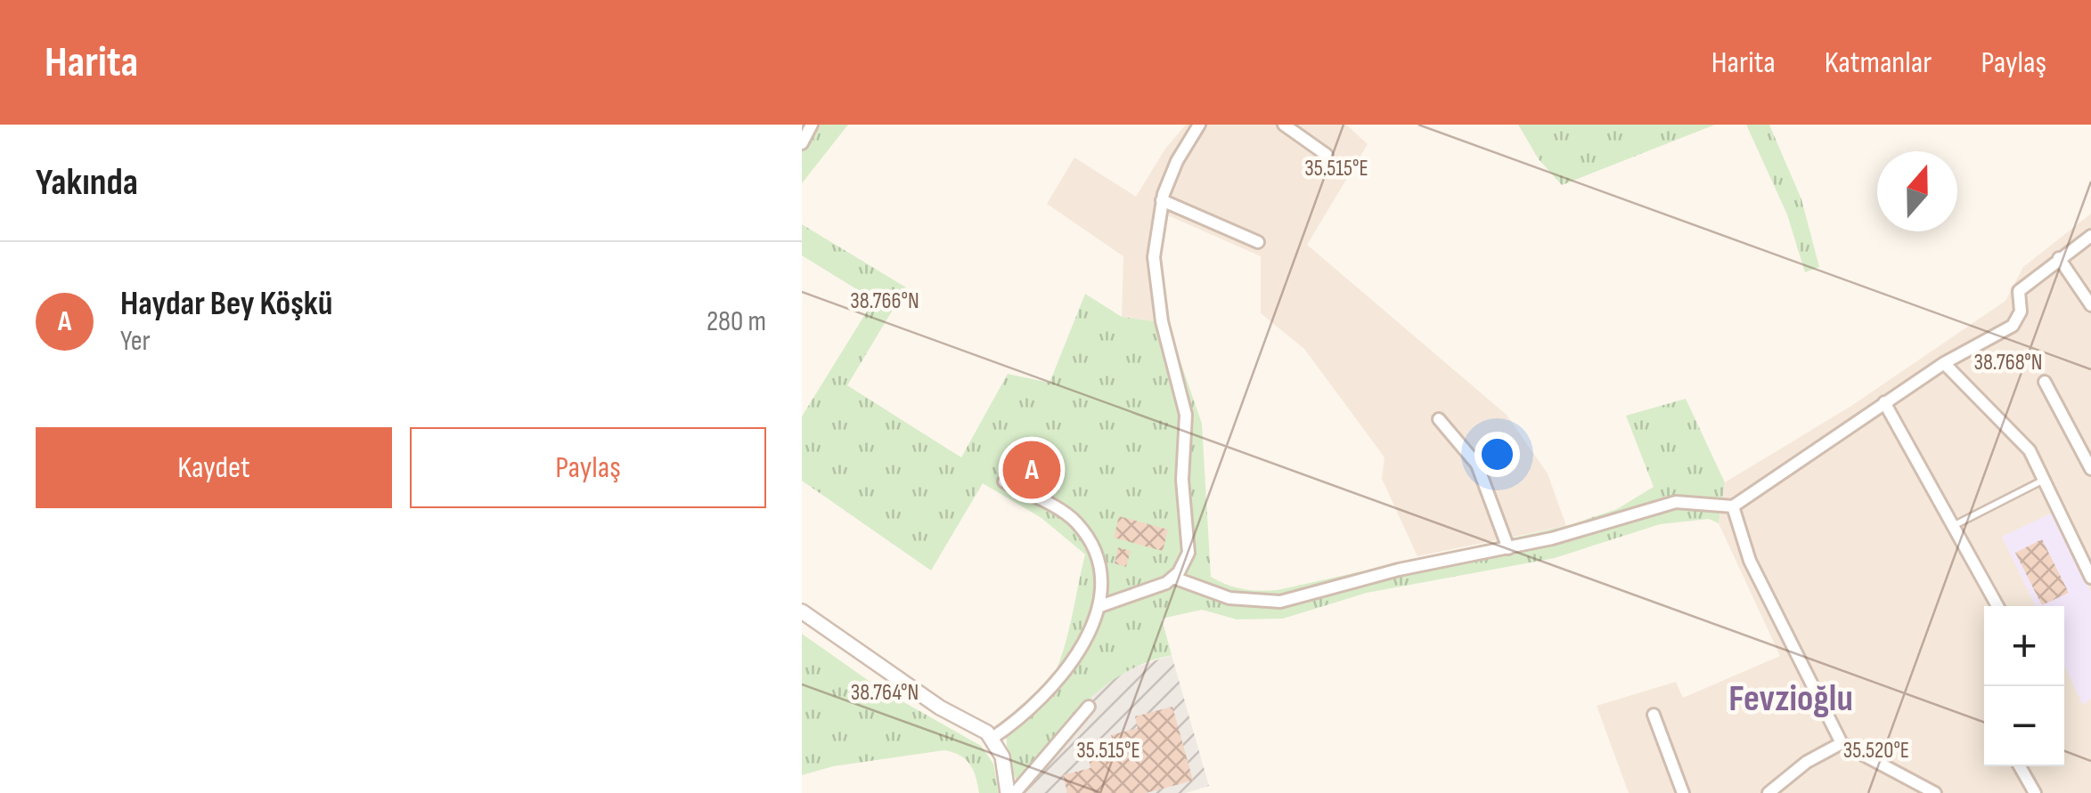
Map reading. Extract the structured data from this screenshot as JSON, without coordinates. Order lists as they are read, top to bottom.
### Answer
{
  "districts": ["Fevzioğlu"],
  "north": "top",
  "page": {
    "header": "Harita",
    "nav": ["Harita", "Katmanlar", "Paylaş"],
    "heading": "Yakında",
    "list": [
      {
        "mark": "A",
        "name": "Haydar Bey Köşkü",
        "note": "Yer",
        "value": "280 m"
      }
    ],
    "buttons": ["Kaydet", "Paylaş"],
    "pins": "A",
    "map_buttons": ["+", "−"]
  },
  "coordinates": [
    "35.515°E",
    "38.766°N",
    "38.768°N",
    "38.764°N",
    "35.520°E"
  ]
}
